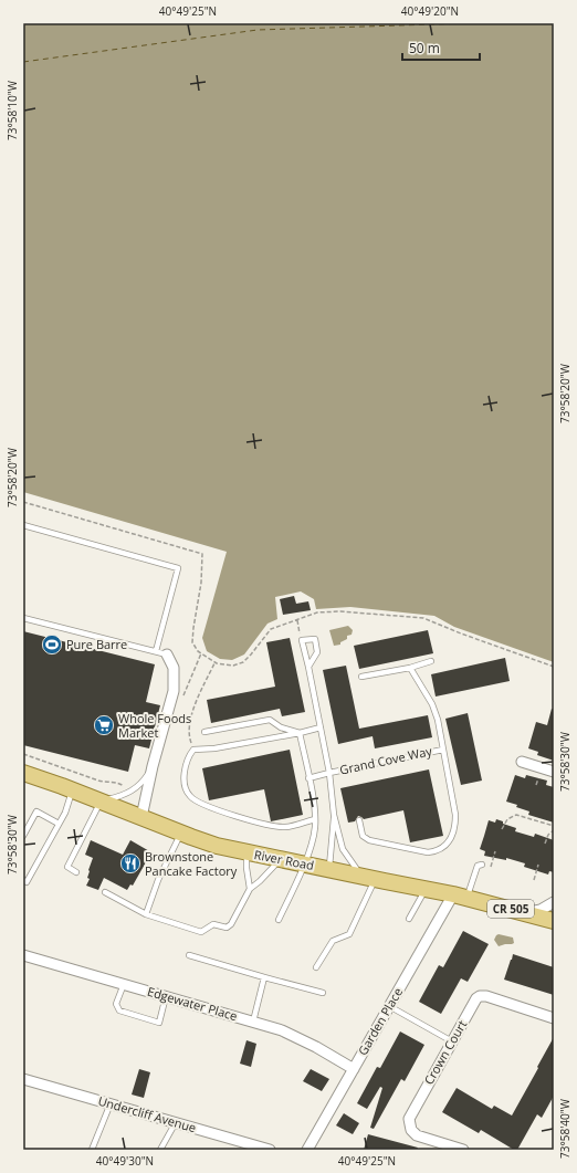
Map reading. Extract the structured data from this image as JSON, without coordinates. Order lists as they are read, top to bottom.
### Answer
{
  "streets": {
    "main road": ["River Road", "CR 505"],
    "street": [
      "Edgewater Place",
      "Garden Place",
      "Crown Court",
      "Undercliff Avenue"
    ],
    "lane": ["Grand Cove Way"]
  },
  "crossings": [
    ["Grand Cove Way", "River Road"],
    ["River Road", "Garden Place"],
    ["Edgewater Place", "Garden Place"]
  ],
  "places": {
    "sports": ["Pure Barre"],
    "supermarket": ["Whole Foods Market"],
    "restaurant": ["Brownstone Pancake Factory"]
  },
  "scale_bar": "50 m",
  "coordinates": [
    "40°49'25\"N",
    "40°49'20\"N",
    "73°58'10\"W",
    "73°58'20\"W",
    "73°58'30\"W",
    "73°58'40\"W",
    "40°49'30\"N"
  ]
}
